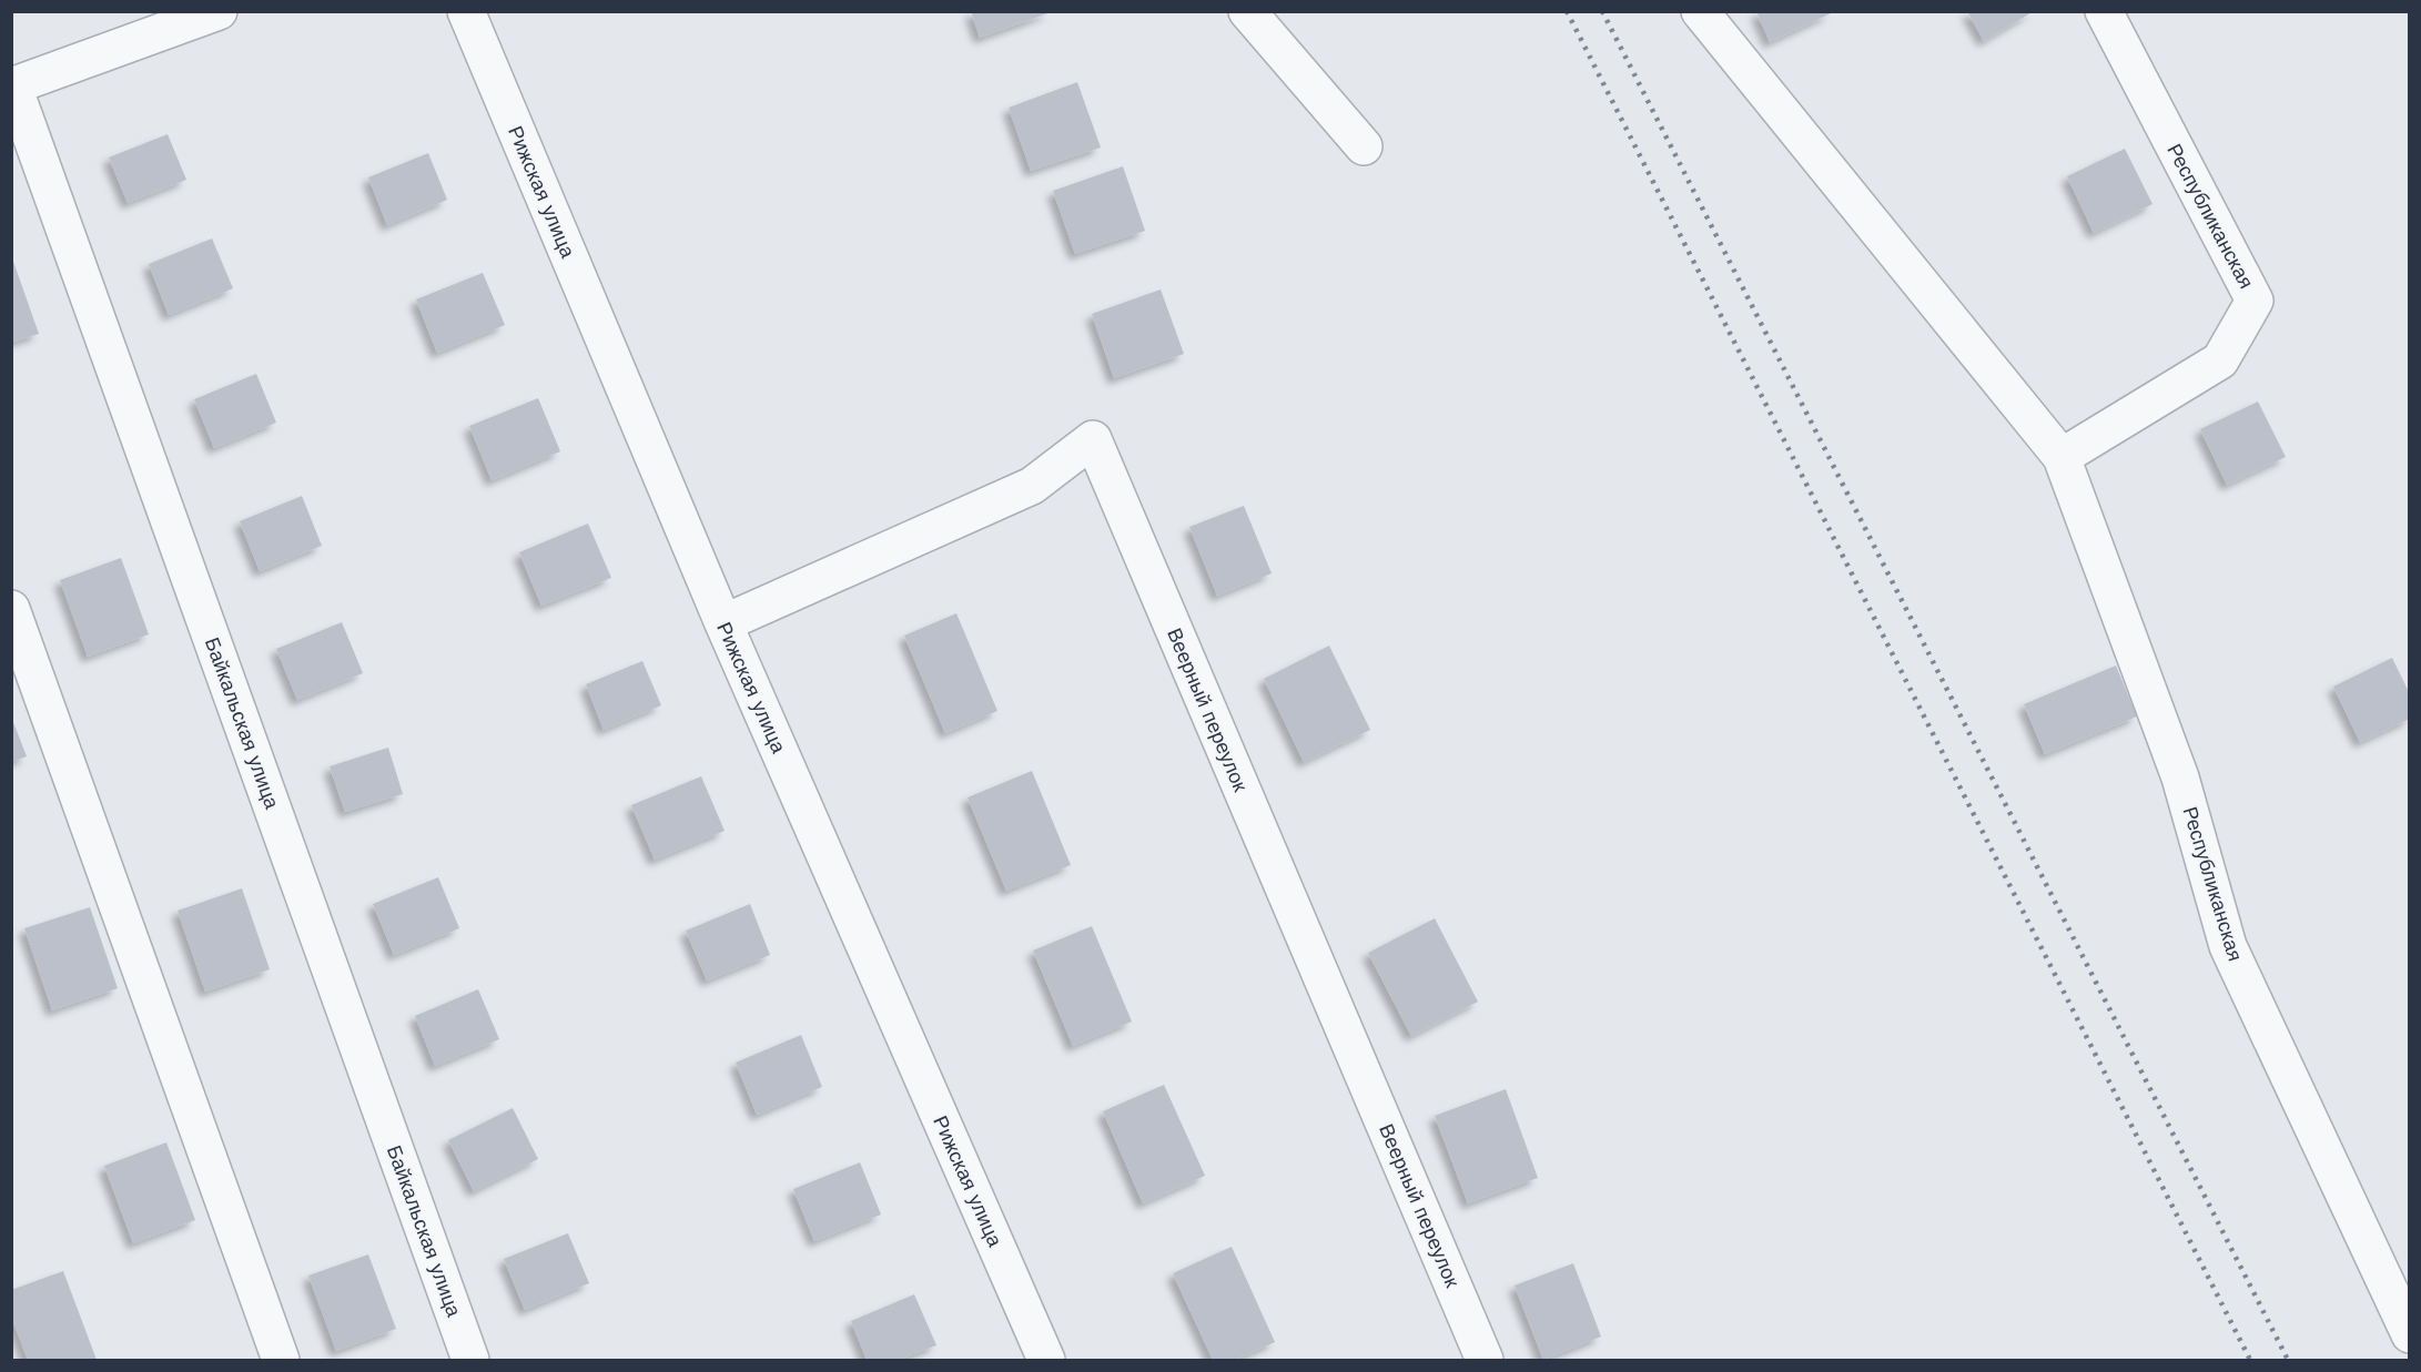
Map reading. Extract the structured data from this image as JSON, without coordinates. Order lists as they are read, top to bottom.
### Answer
{
  "streets": {
    "street": [
      "Рижская улица",
      "Республиканская",
      "Веерный переулок",
      "Байкальская улица"
    ]
  },
  "crossings": [
    ["Рижская улица", "Веерный переулок"]
  ]
}
